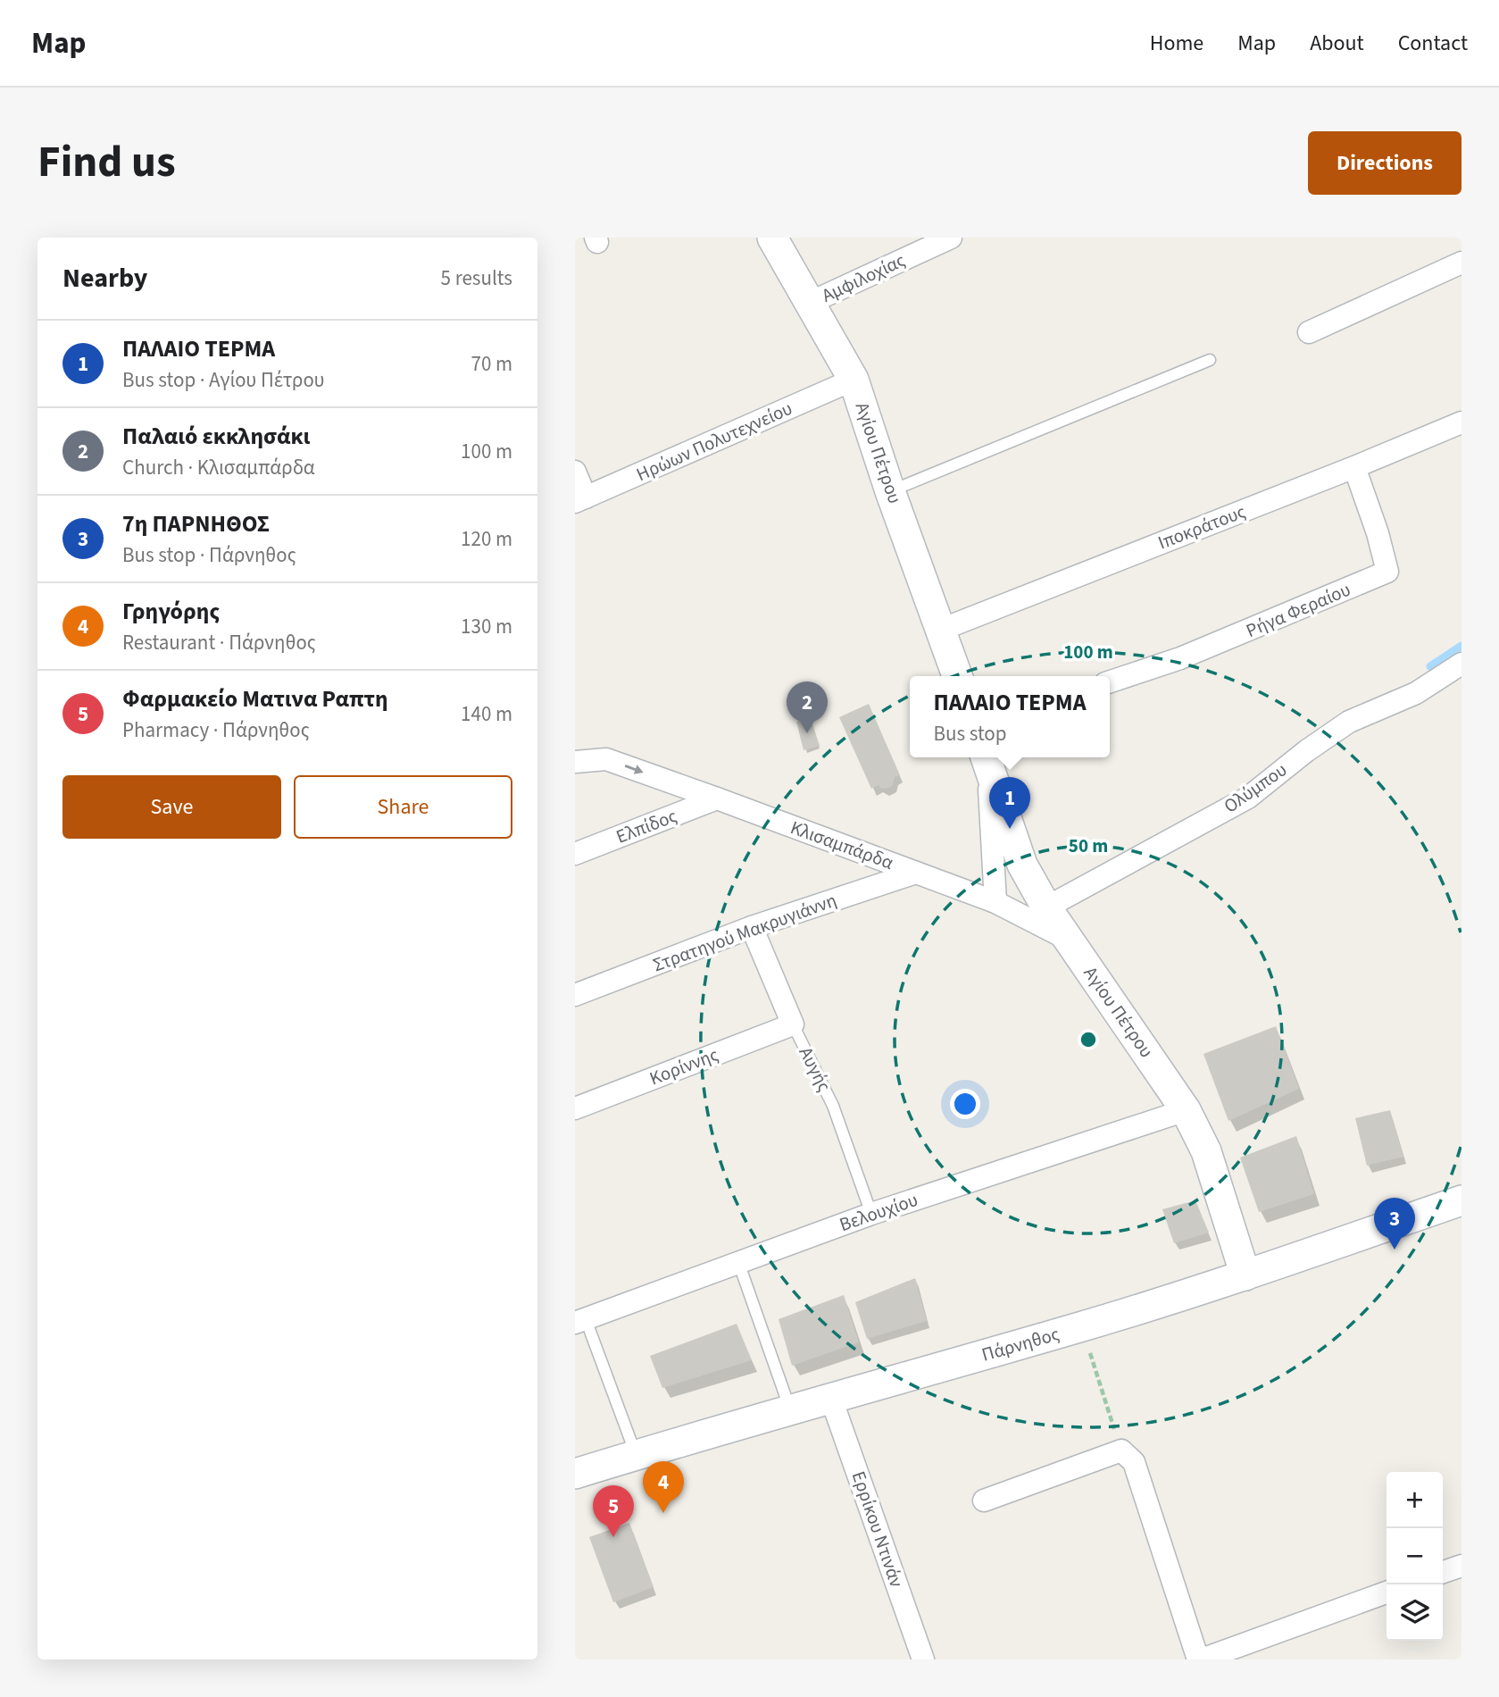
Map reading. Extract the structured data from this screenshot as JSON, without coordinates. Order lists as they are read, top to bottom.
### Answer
{
  "streets": {
    "street": [
      "Αμφιλοχίας",
      "Ηρώων Πολυτεχνείου",
      "Αγίου Πέτρου",
      "Ιποκράτους",
      "Ρήγα Φεραίου",
      "Ολύμπου",
      "Ελπίδος",
      "Κλισαμπάρδα",
      "Στρατηγού Μακρυγιάννη",
      "Κορίννης",
      "Αυγής",
      "Βελουχίου",
      "Πάρνηθος",
      "Ερρίκου Ντινάν"
    ]
  },
  "crossings": [
    ["Αμφιλοχίας", "Αγίου Πέτρου"],
    ["Ηρώων Πολυτεχνείου", "Αγίου Πέτρου"],
    ["Αγίου Πέτρου", "Ιποκράτους"],
    ["Αγίου Πέτρου", "Ολύμπου"],
    ["Αγίου Πέτρου", "Κλισαμπάρδα"],
    ["Αγίου Πέτρου", "Βελουχίου"],
    ["Αγίου Πέτρου", "Πάρνηθος"],
    ["Ιποκράτους", "Ρήγα Φεραίου"],
    ["Ελπίδος", "Κλισαμπάρδα"],
    ["Κλισαμπάρδα", "Στρατηγού Μακρυγιάννη"],
    ["Στρατηγού Μακρυγιάννη", "Αυγής"],
    ["Κορίννης", "Αυγής"],
    ["Αυγής", "Βελουχίου"],
    ["Πάρνηθος", "Ερρίκου Ντινάν"]
  ],
  "page": {
    "header": "Map",
    "nav": [
      "Home",
      "Map",
      "About",
      "Contact"
    ],
    "title": "Find us",
    "buttons": [
      "Directions",
      ["Save", "Share"]
    ],
    "heading": ["Nearby", "5 results"],
    "list": [
      {
        "mark": "1",
        "name": "ΠΑΛΑΙΟ ΤΕΡΜΑ",
        "note": "Bus stop · Αγίου Πέτρου",
        "value": "70 m"
      },
      {
        "mark": "2",
        "name": "Παλαιό εκκλησάκι",
        "note": "Church · Κλισαμπάρδα",
        "value": "100 m"
      },
      {
        "mark": "3",
        "name": "7η ΠΑΡΝΗΘΟΣ",
        "note": "Bus stop · Πάρνηθος",
        "value": "120 m"
      },
      {
        "mark": "4",
        "name": "Γρηγόρης",
        "note": "Restaurant · Πάρνηθος",
        "value": "130 m"
      },
      {
        "mark": "5",
        "name": "Φαρμακείο Ματινα Ραπτη",
        "note": "Pharmacy · Πάρνηθος",
        "value": "140 m"
      }
    ],
    "popup": ["ΠΑΛΑΙΟ ΤΕΡΜΑ", "Bus stop"],
    "pins": [
      "2",
      "1",
      "3",
      "4",
      "5"
    ],
    "map_buttons": ["+", "−"]
  },
  "rings": ["100 m", "50 m"]
}
